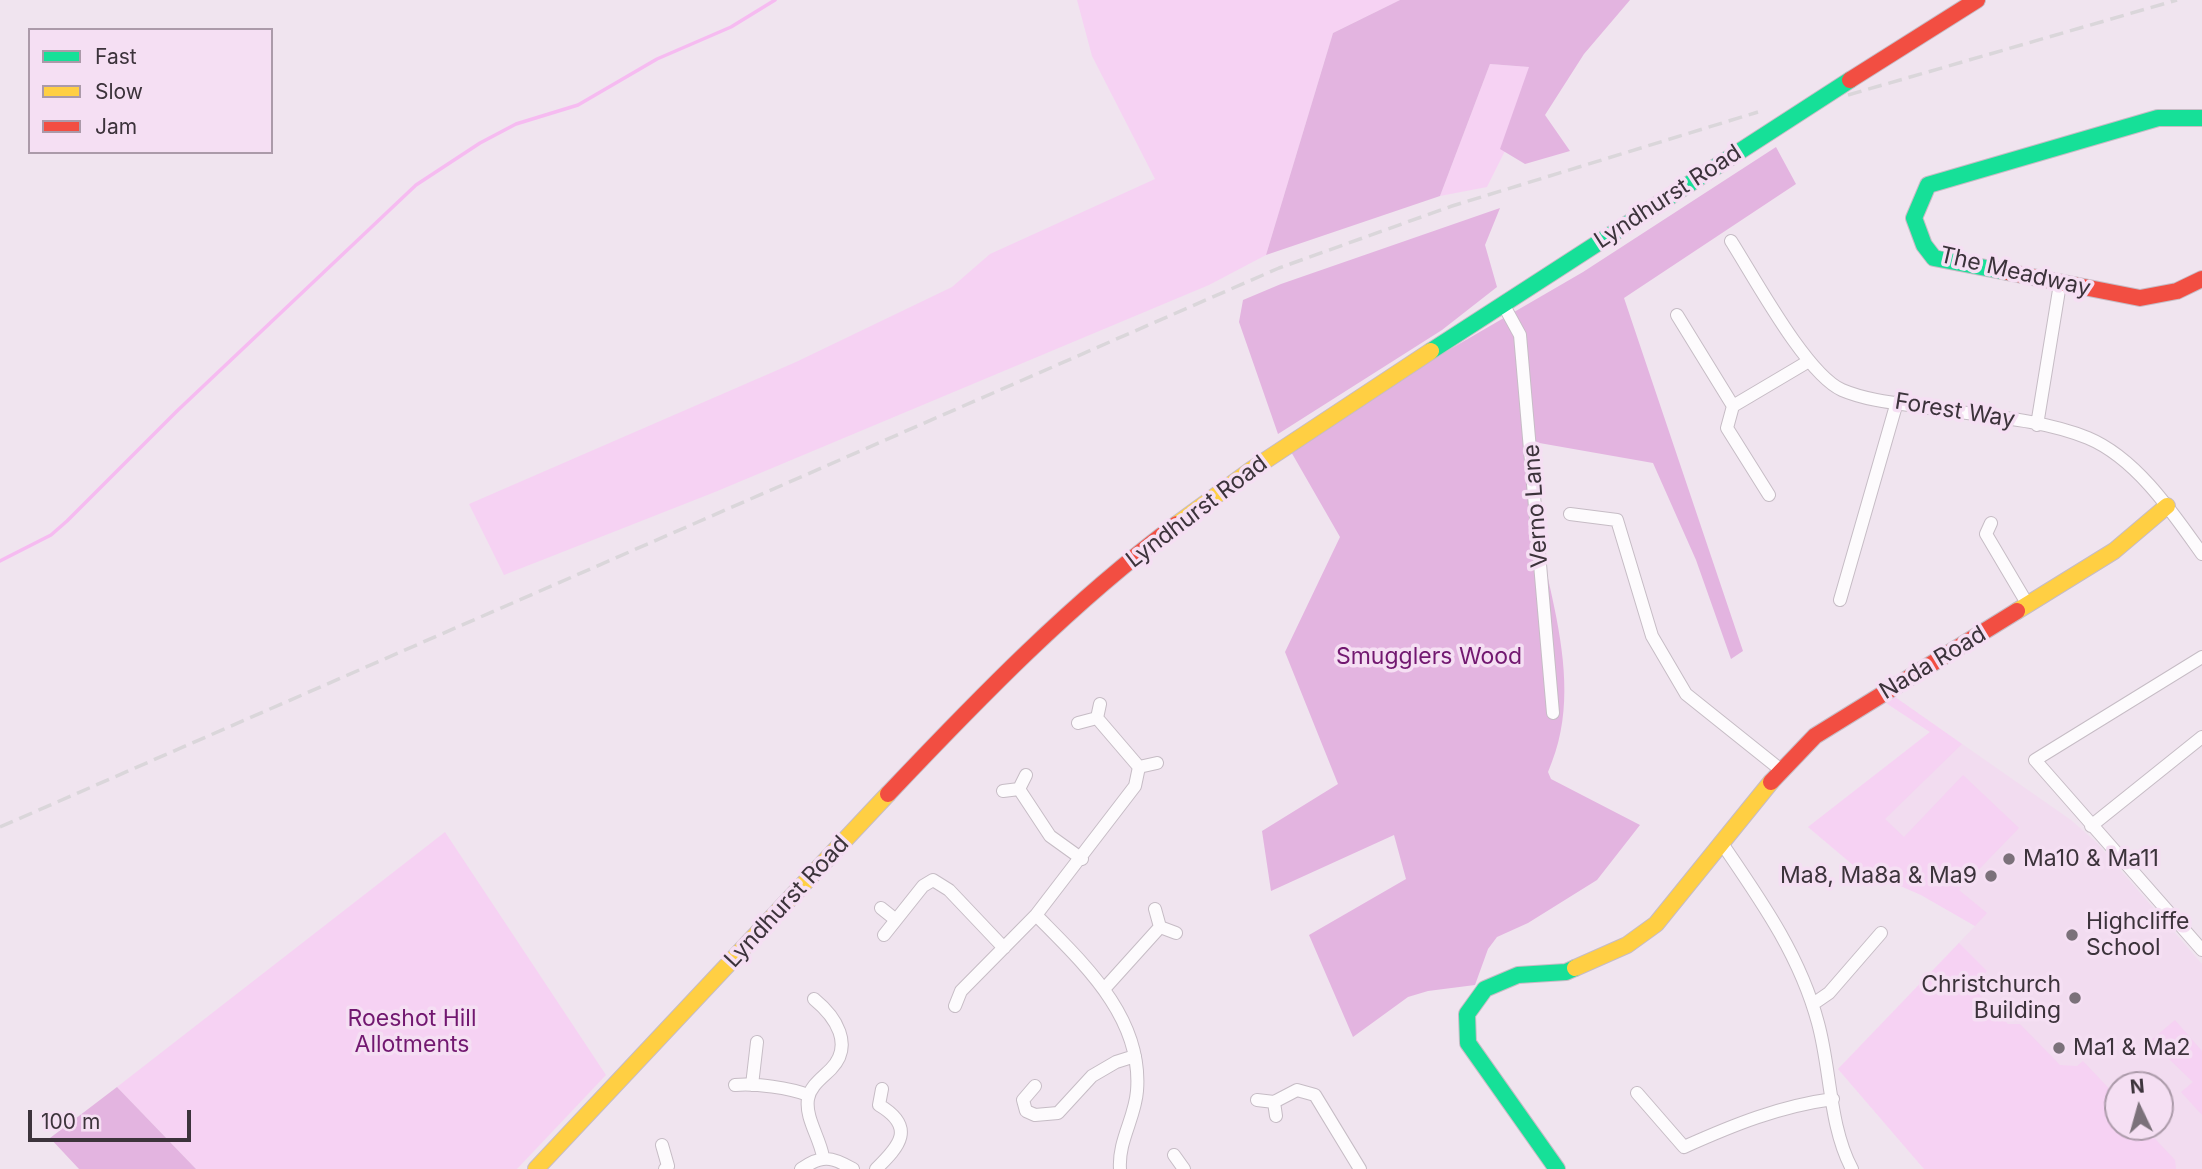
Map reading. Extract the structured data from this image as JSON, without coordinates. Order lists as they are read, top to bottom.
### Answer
{
  "streets": {
    "main road": ["Lyndhurst Road", "The Meadway", "Nada Road"],
    "street": ["Forest Way", "Verno Lane"]
  },
  "crossings": [
    ["Lyndhurst Road", "Verno Lane"],
    ["Forest Way", "Nada Road"]
  ],
  "parks": ["Smugglers Wood", "Roeshot Hill Allotments"],
  "places": [
    "Ma10 & Ma11",
    "Ma8, Ma8a & Ma9",
    "Highcliffe School",
    "Christchurch Building",
    "Ma1 & Ma2"
  ],
  "legend": ["Fast", "Slow", "Jam"],
  "scale_bar": "100 m",
  "north": "top"
}
